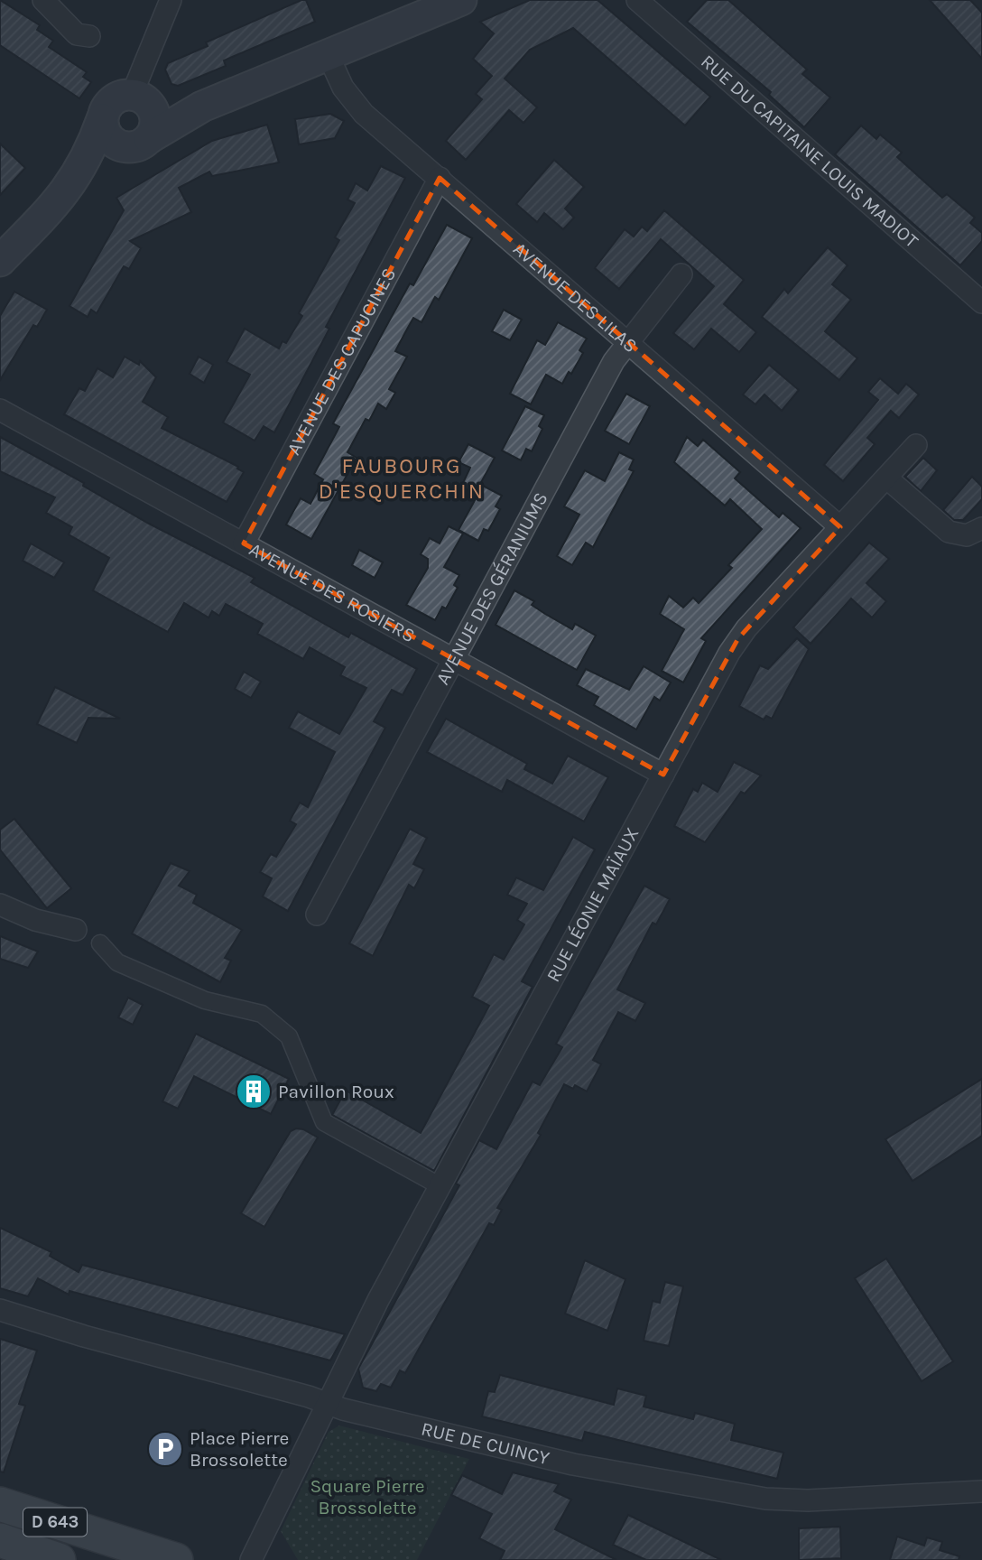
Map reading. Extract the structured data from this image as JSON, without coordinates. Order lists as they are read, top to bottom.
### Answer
{
  "streets": {
    "main road": ["D 643"],
    "street": [
      "RUE DU CAPITAINE LOUIS MADIOT",
      "AVENUE DES LILAS",
      "AVENUE DES CAPUCINES",
      "AVENUE DES GÉRANIUMS",
      "AVENUE DES ROSIERS",
      "RUE LÉONIE MAÏAUX",
      "RUE DE CUINCY"
    ]
  },
  "crossings": [
    ["AVENUE DES LILAS", "AVENUE DES CAPUCINES"],
    ["AVENUE DES LILAS", "AVENUE DES GÉRANIUMS"],
    ["AVENUE DES LILAS", "RUE LÉONIE MAÏAUX"],
    ["AVENUE DES CAPUCINES", "AVENUE DES ROSIERS"],
    ["AVENUE DES GÉRANIUMS", "AVENUE DES ROSIERS"],
    ["AVENUE DES ROSIERS", "RUE LÉONIE MAÏAUX"],
    ["RUE LÉONIE MAÏAUX", "RUE DE CUINCY"]
  ],
  "districts": ["FAUBOURG D'ESQUERCHIN"],
  "parks": ["Square Pierre Brossolette"],
  "places": {
    "building": ["Pavillon Roux"],
    "parking": ["Place Pierre Brossolette"]
  }
}
